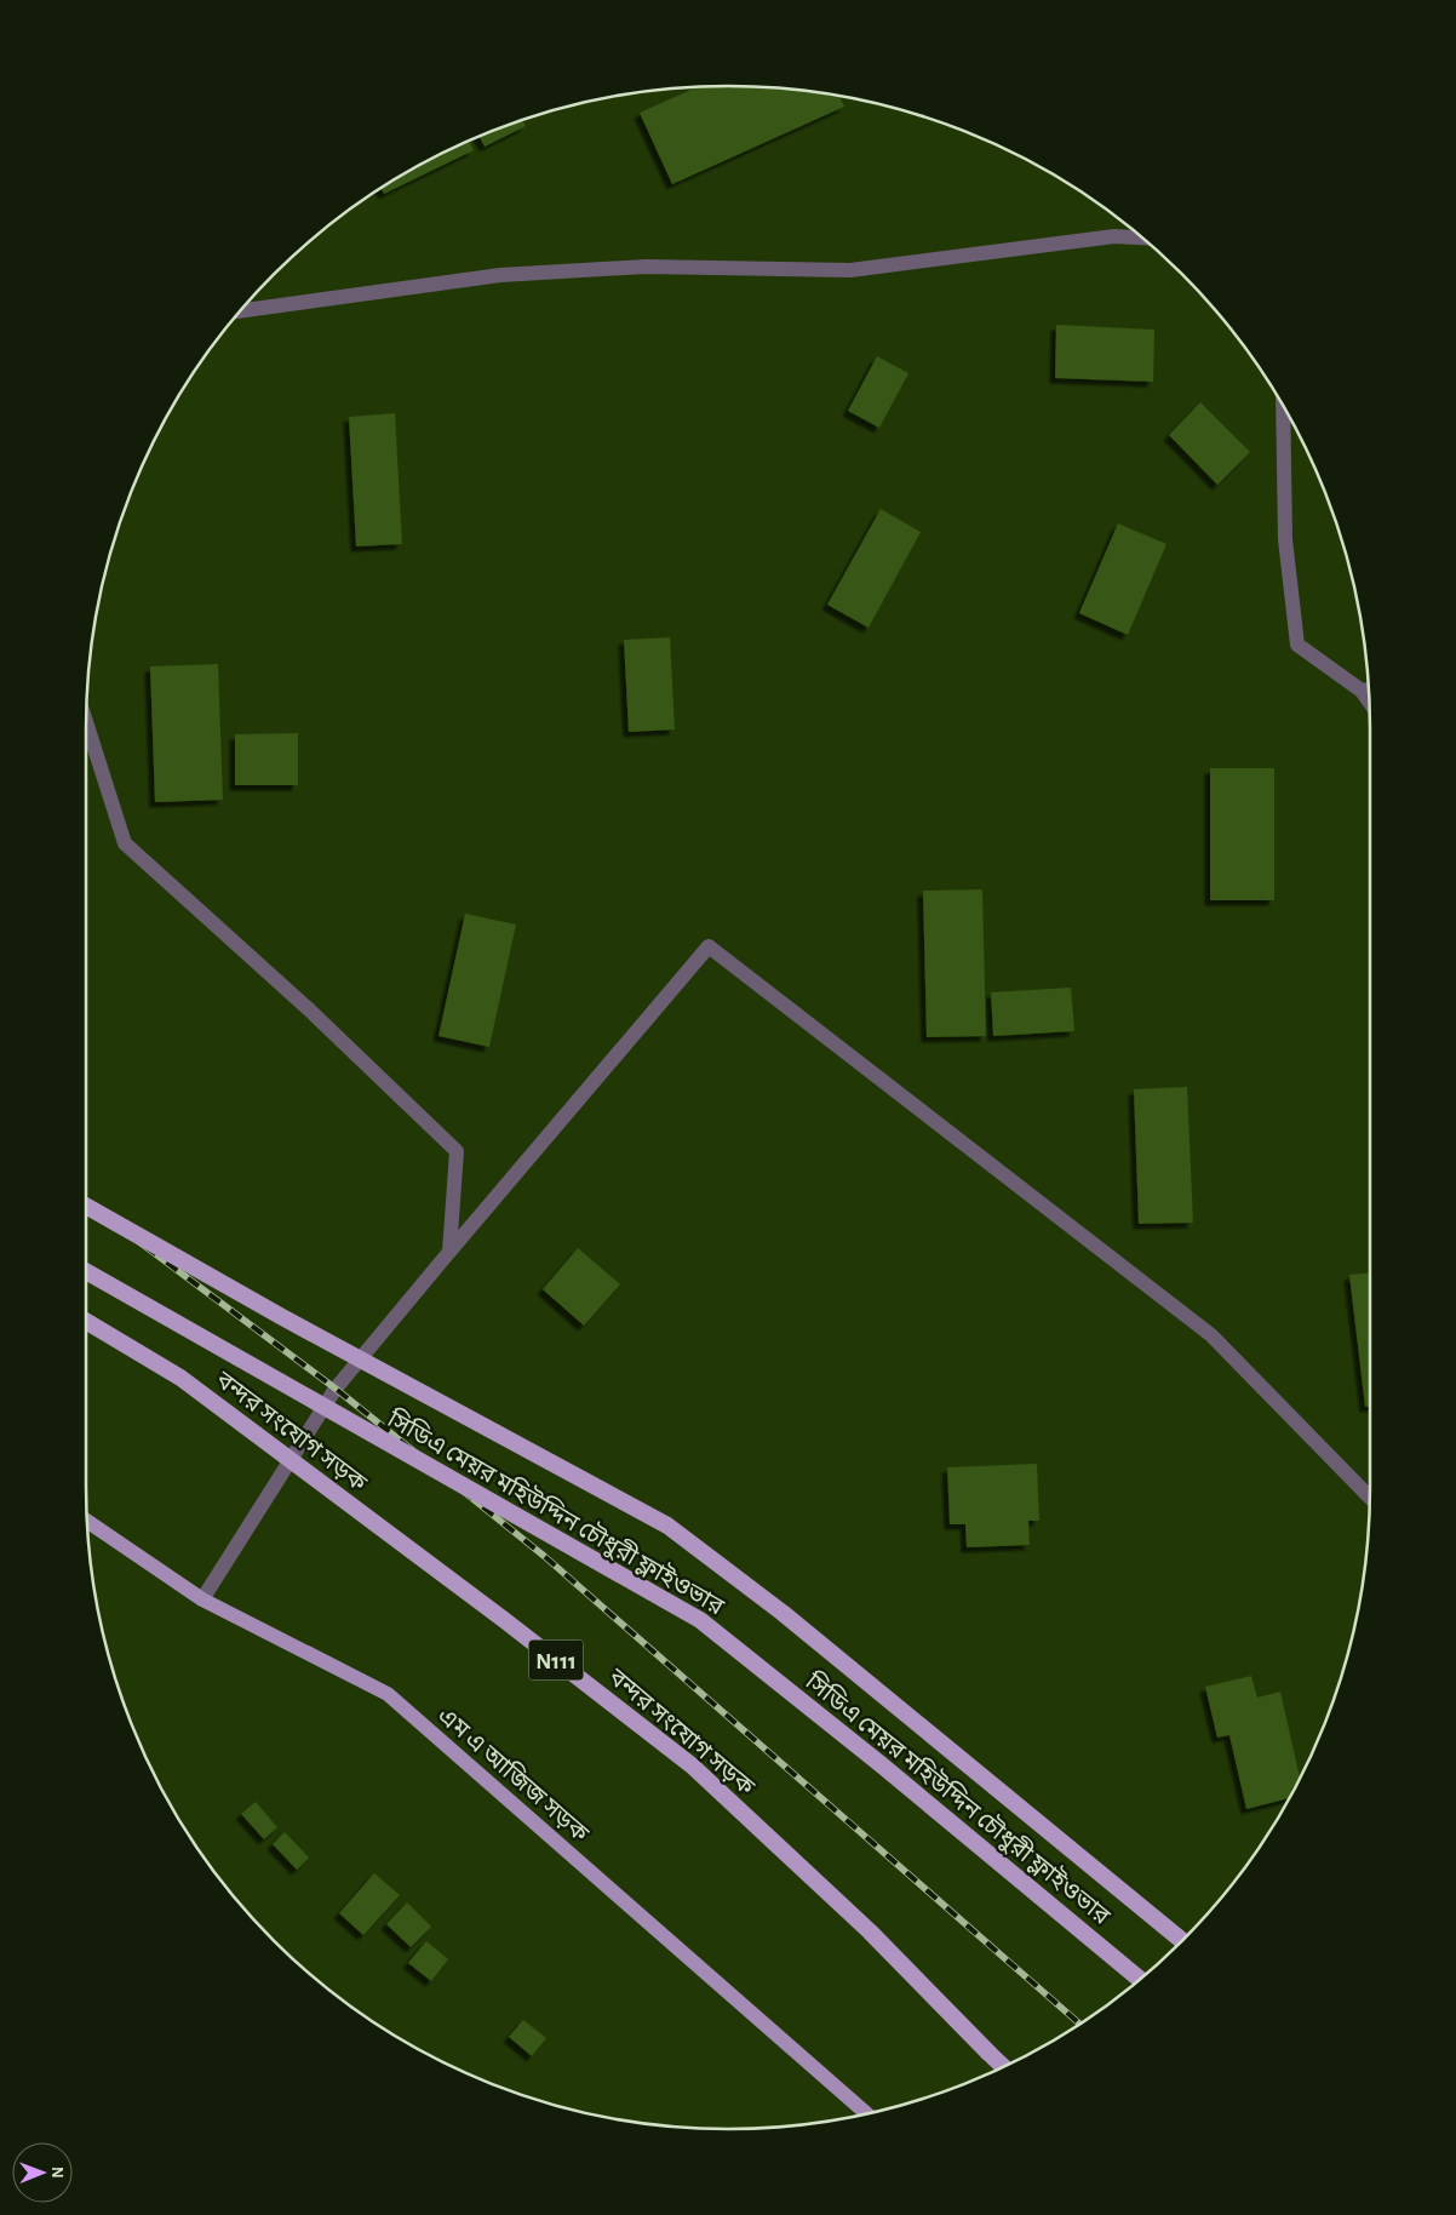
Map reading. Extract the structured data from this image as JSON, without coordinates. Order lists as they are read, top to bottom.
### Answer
{
  "streets": {
    "highway": ["বন্দর সংযোগ সড়ক", "সিডিএ মেয়র মহিউদ্দিন চৌধুরী ফ্লাইওভার", "N111"],
    "main road": ["এম এ আজিজ সড়ক"]
  },
  "north": "right"
}
